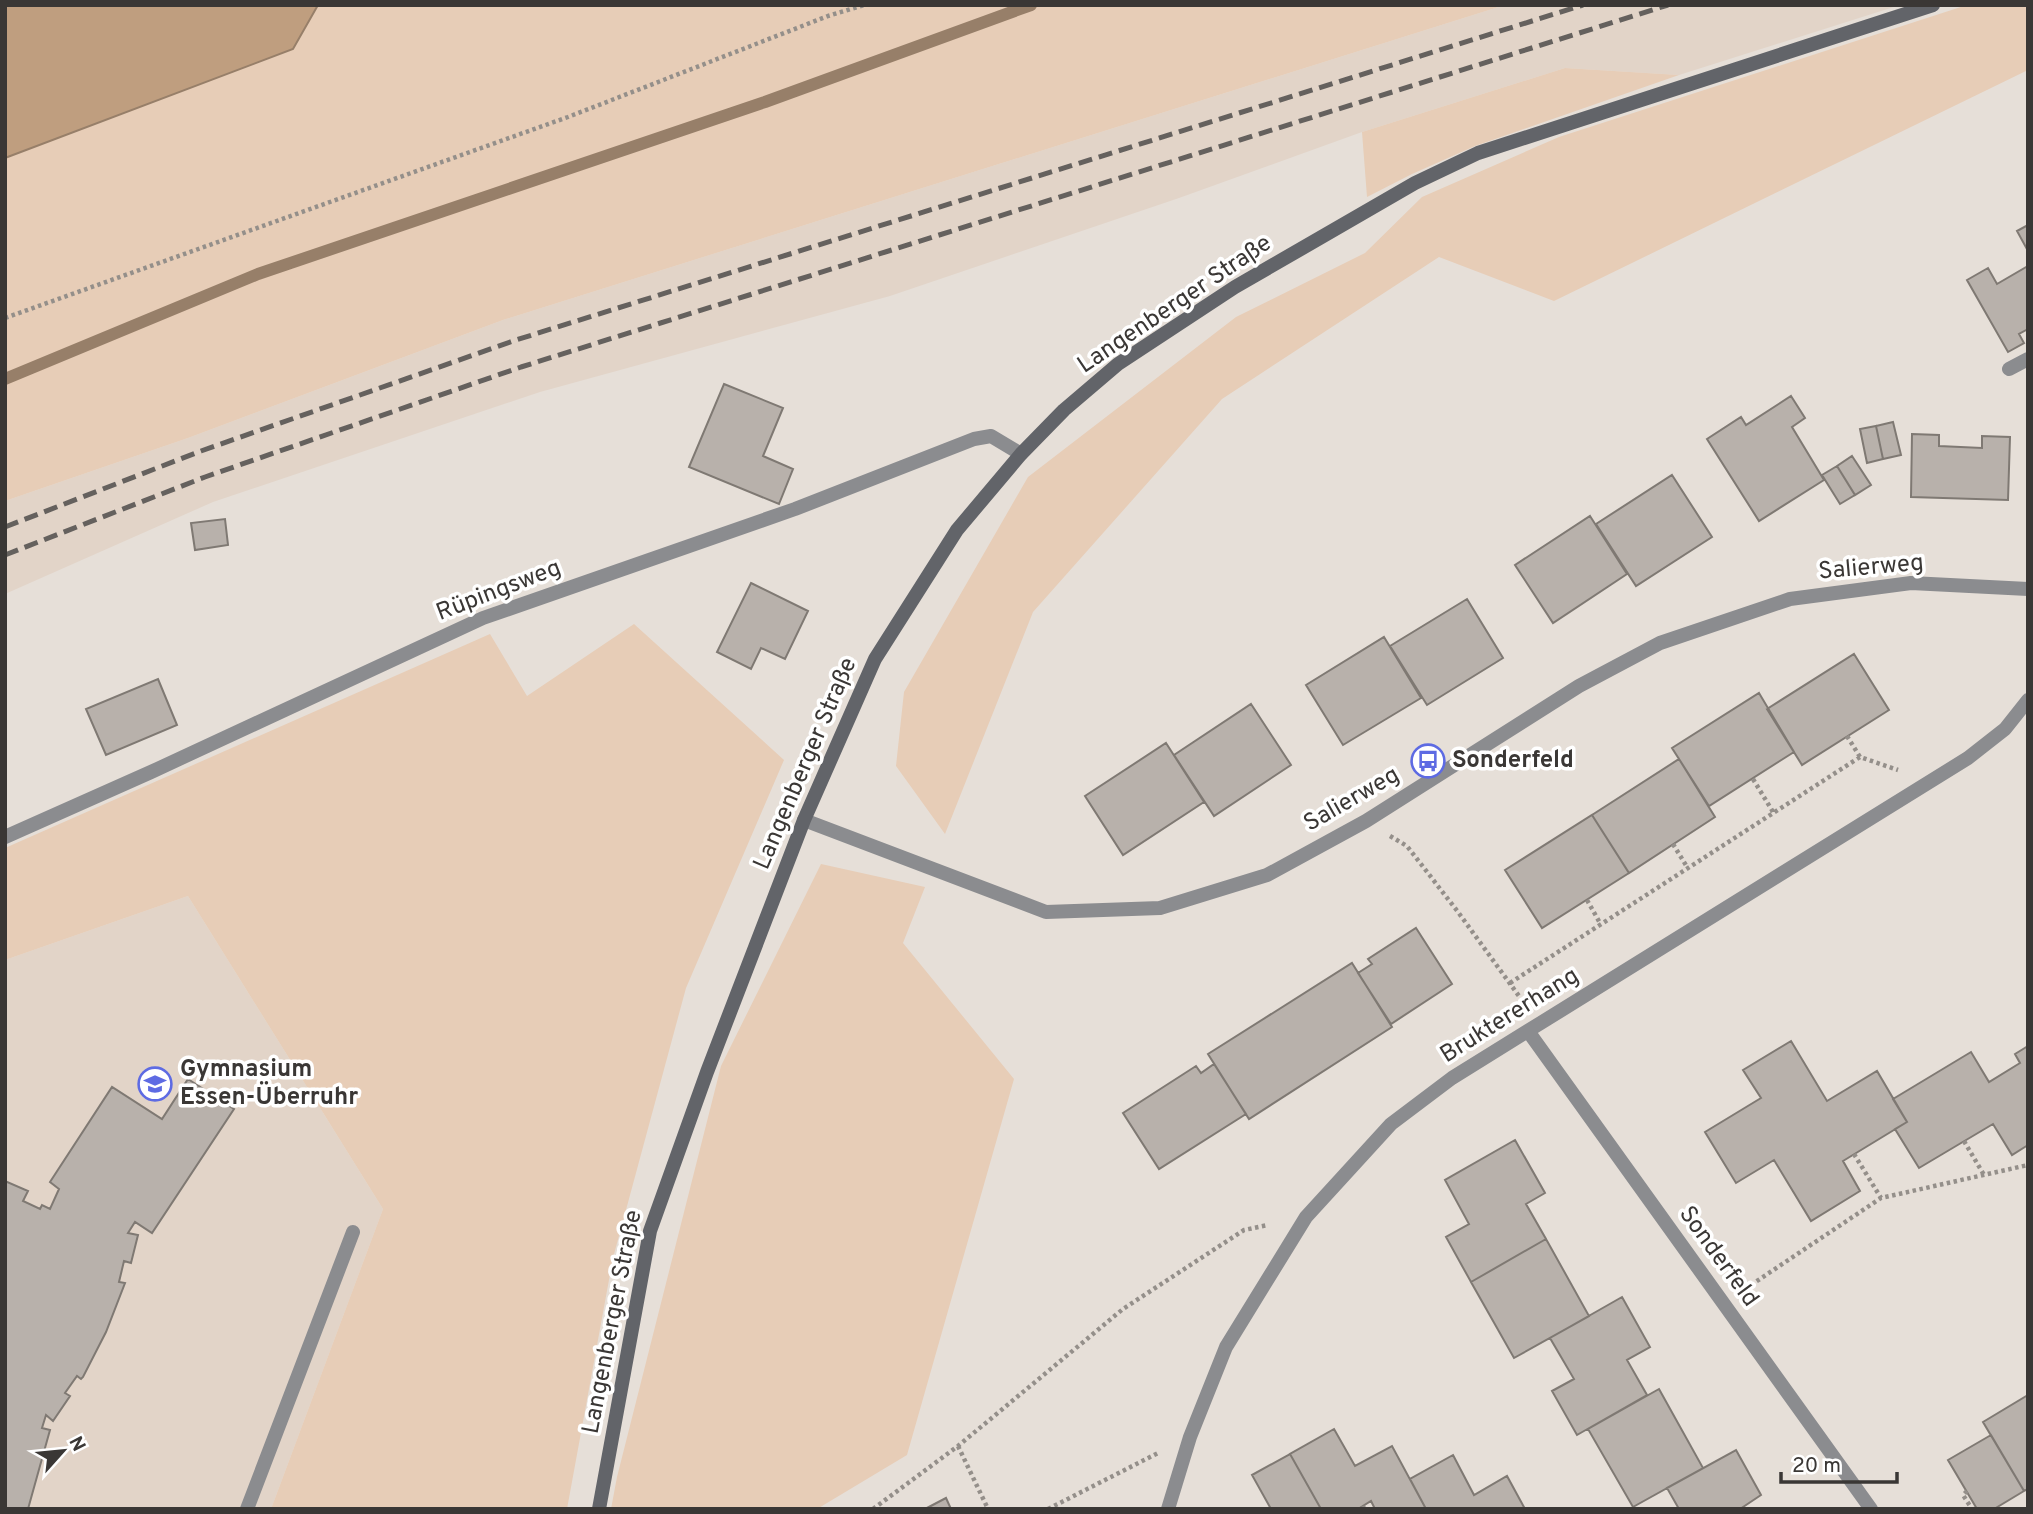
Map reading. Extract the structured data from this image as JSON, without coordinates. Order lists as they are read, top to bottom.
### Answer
{
  "streets": {
    "main road": ["Langenberger Straße"],
    "street": [
      "Salierweg",
      "Rüpingsweg",
      "Bruktererhang",
      "Sonderfeld"
    ]
  },
  "crossings": [
    ["Langenberger Straße", "Salierweg"],
    ["Langenberger Straße", "Rüpingsweg"],
    ["Bruktererhang", "Sonderfeld"]
  ],
  "places": {
    "bus stop": ["Sonderfeld"],
    "school or university": ["Gymnasium Essen-Überruhr"]
  },
  "scale_bar": "20 m",
  "north": "top right"
}
